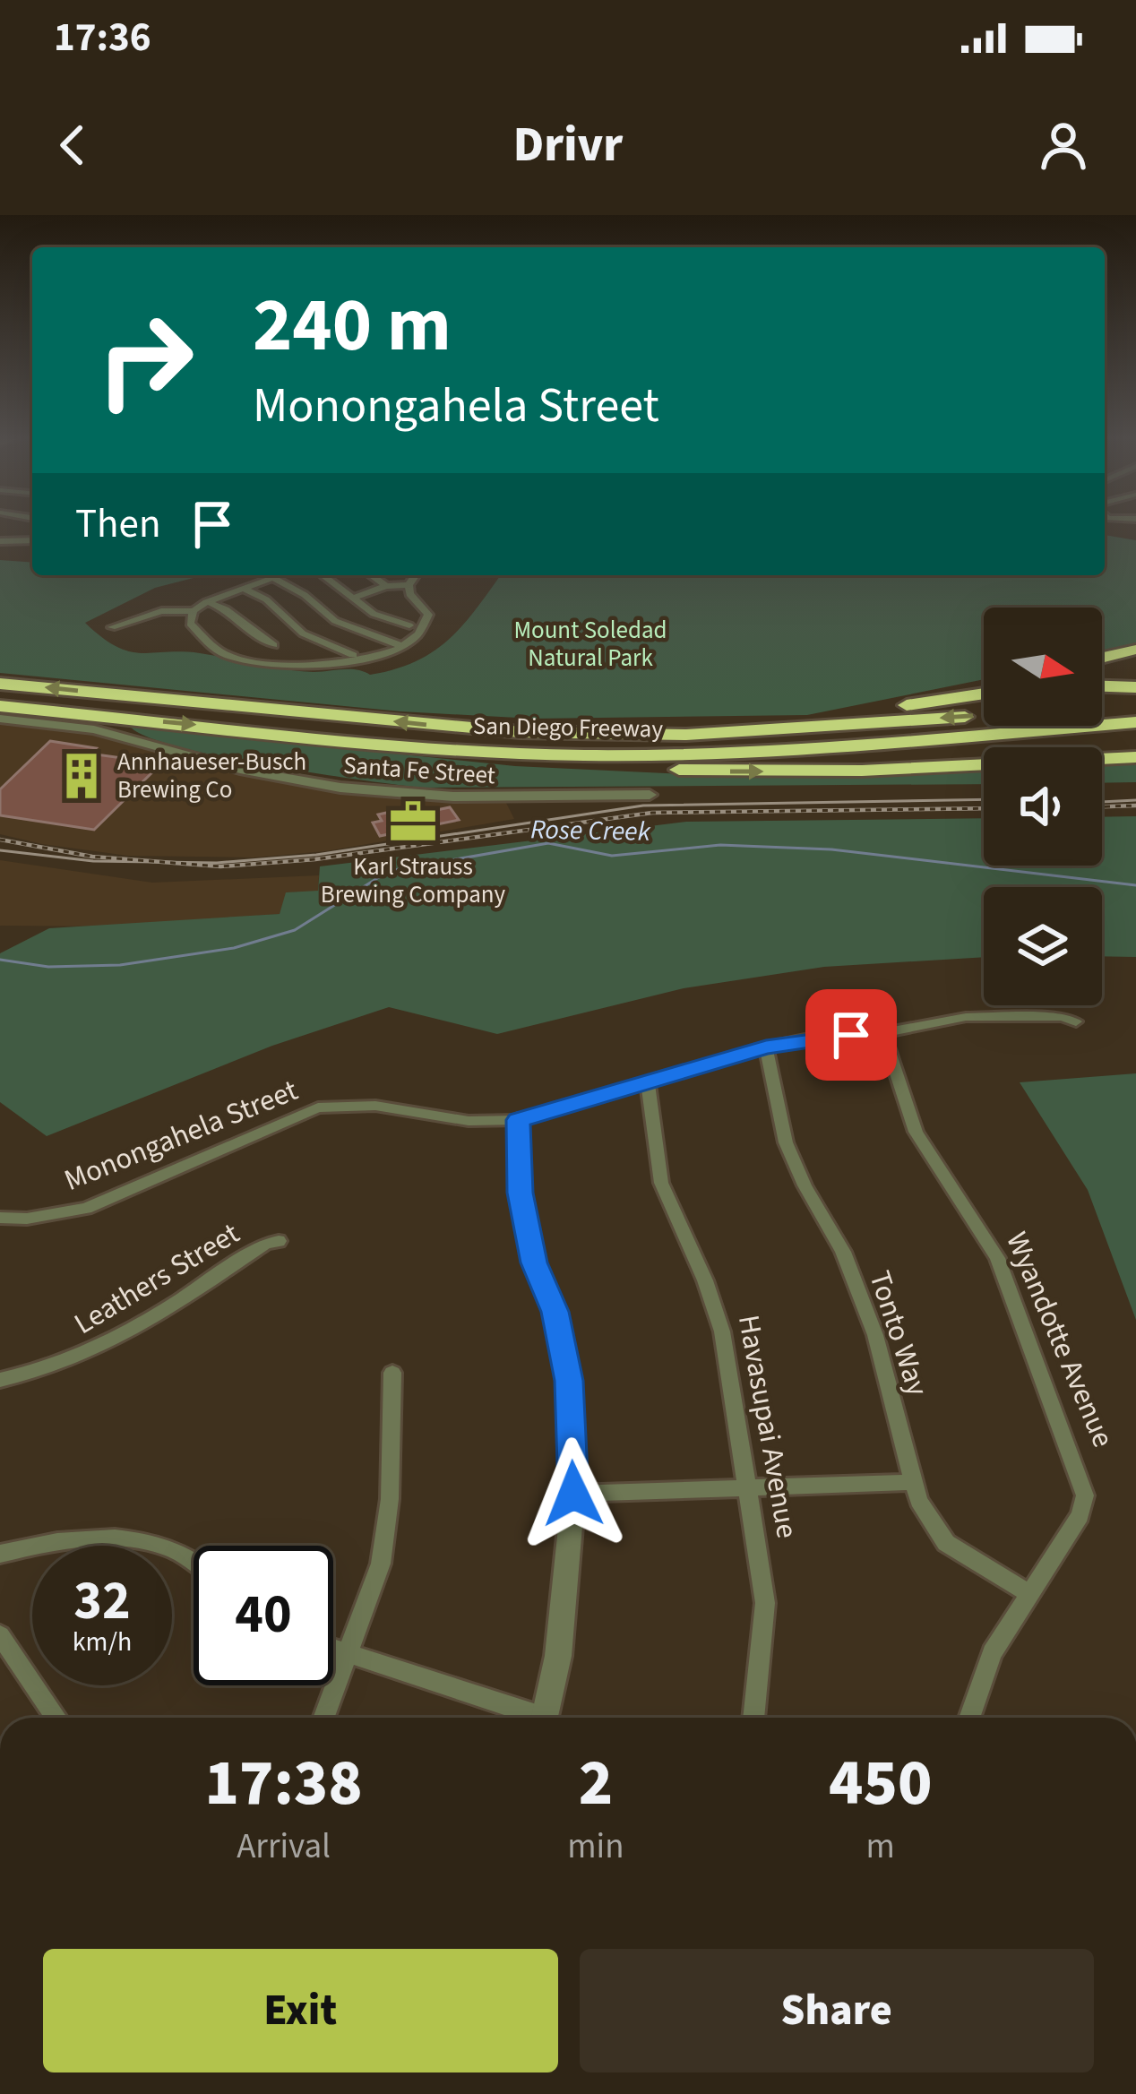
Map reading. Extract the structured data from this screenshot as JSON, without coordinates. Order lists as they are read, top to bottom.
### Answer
{
  "streets": {
    "highway": ["San Diego Freeway"],
    "street": [
      "Santa Fe Street",
      "Monongahela Street",
      "Leathers Street",
      "Tonto Way",
      "Wyandotte Avenue",
      "Havasupai Avenue"
    ]
  },
  "crossings": [
    ["Monongahela Street", "Tonto Way"],
    ["Monongahela Street", "Wyandotte Avenue"],
    ["Monongahela Street", "Havasupai Avenue"],
    ["Tonto Way", "Wyandotte Avenue"]
  ],
  "water": ["Rose Creek"],
  "parks": ["Mount Soledad Natural Park"],
  "places": {
    "building": ["Annhaueser-Busch Brewing Co"],
    "office": ["Karl Strauss Brewing Company"]
  },
  "north": "right",
  "page": {
    "status": "17:36",
    "header": "Drivr",
    "turn": ["240 m", "Monongahela Street"],
    "then": "Then",
    "speed": "32 km/h",
    "limit": "40",
    "eta": [
      "17:38",
      "Arrival",
      "2",
      "min",
      "450",
      "m"
    ],
    "buttons": ["Exit", "Share"]
  }
}
